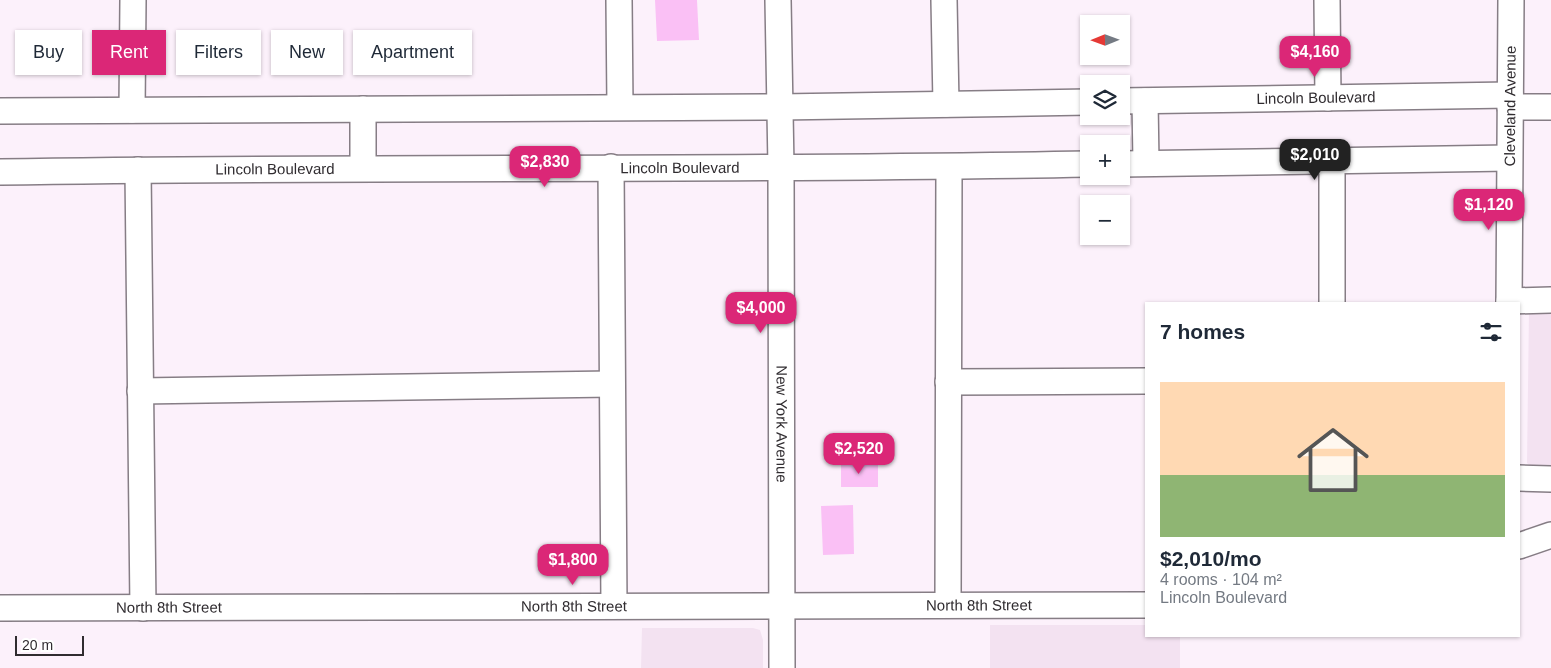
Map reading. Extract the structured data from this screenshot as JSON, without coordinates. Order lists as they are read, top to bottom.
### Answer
{
  "streets": {
    "street": [
      "Lincoln Boulevard",
      "Cleveland Avenue",
      "New York Avenue",
      "North 8th Street"
    ]
  },
  "crossings": [
    ["Lincoln Boulevard", "Cleveland Avenue"],
    ["Lincoln Boulevard", "New York Avenue"],
    ["New York Avenue", "North 8th Street"]
  ],
  "scale_bar": "20 m",
  "north": "left",
  "page": {
    "map_buttons": ["+", "−"],
    "chip": [
      "Buy",
      "Rent",
      "Filters",
      "New",
      "Apartment"
    ],
    "price": [
      "$4,160",
      "$2,010",
      "$2,830",
      "$1,120",
      "$4,000",
      "$2,520",
      "$1,800"
    ],
    "heading": "7 homes",
    "list": [
      {
        "name": "$2,010/mo",
        "note": "4 rooms · 104 m² · Lincoln Boulevard"
      }
    ],
    "scale": "20 m"
  }
}
